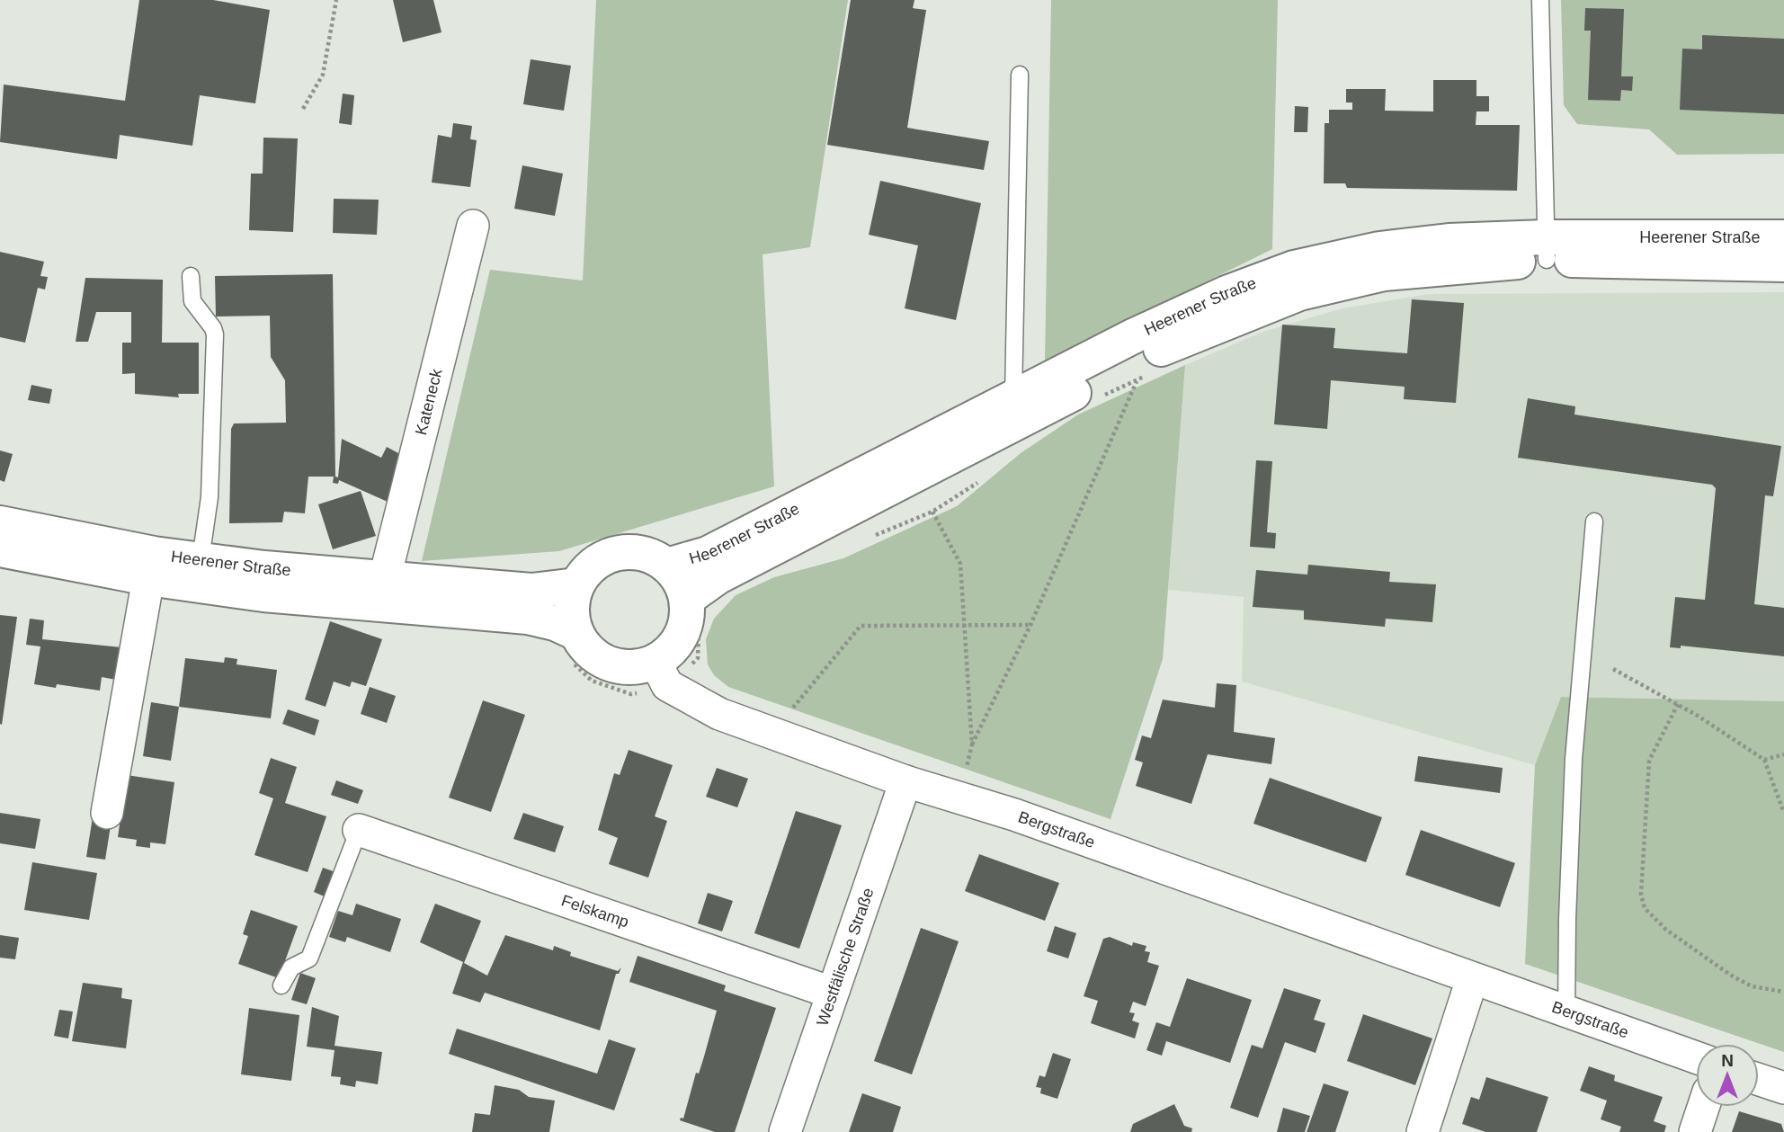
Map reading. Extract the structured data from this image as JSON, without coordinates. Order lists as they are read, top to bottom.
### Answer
{
  "streets": {
    "main road": ["Heerener Straße"],
    "street": [
      "Kateneck",
      "Bergstraße",
      "Felskamp",
      "Westfälische Straße"
    ]
  },
  "crossings": [
    ["Heerener Straße", "Kateneck"],
    ["Heerener Straße", "Bergstraße"],
    ["Bergstraße", "Westfälische Straße"],
    ["Felskamp", "Westfälische Straße"]
  ],
  "north": "top"
}
